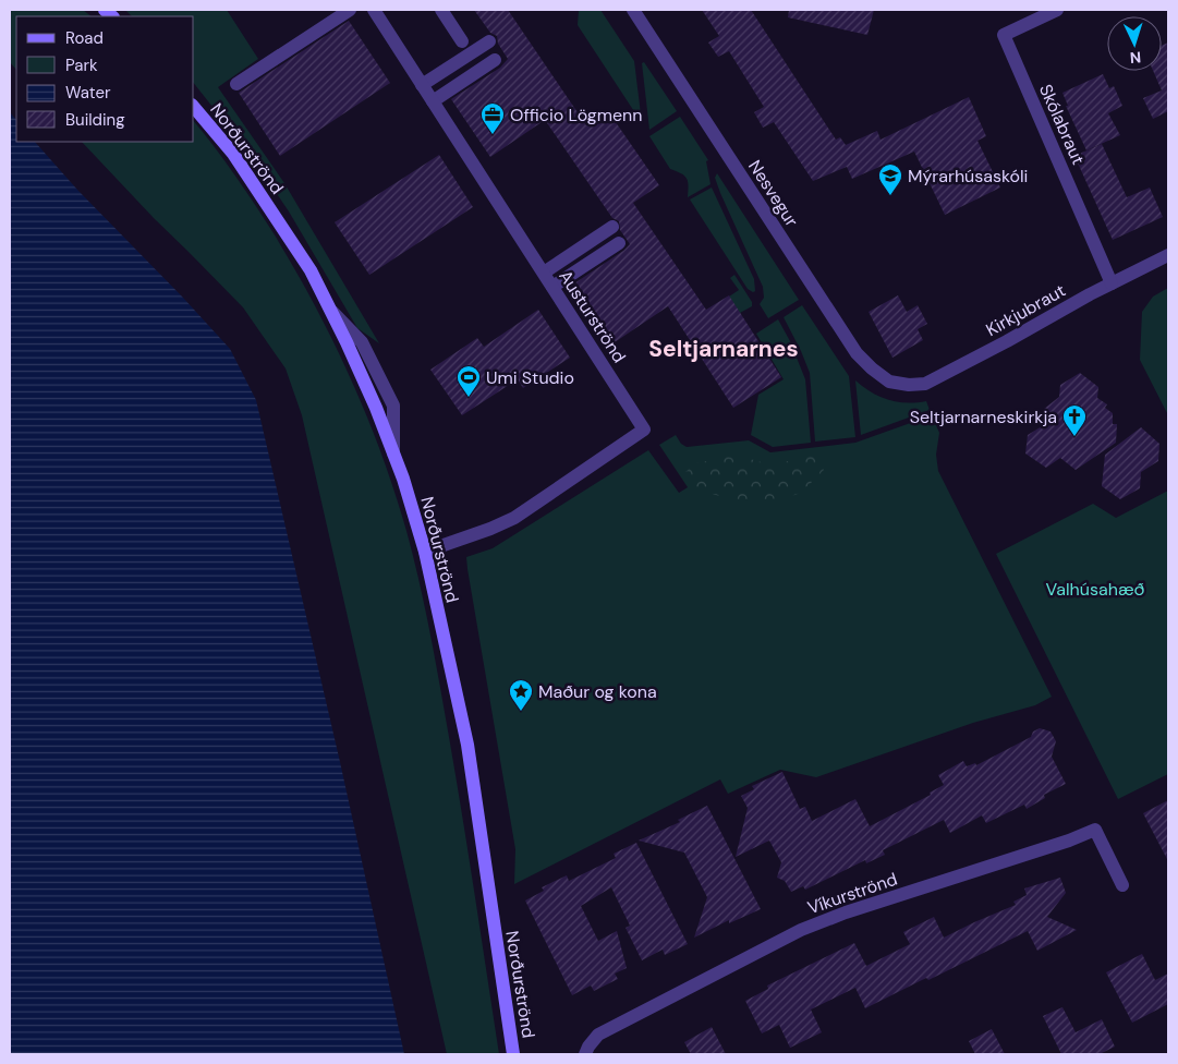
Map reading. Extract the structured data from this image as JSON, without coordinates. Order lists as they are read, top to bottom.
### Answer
{
  "streets": {
    "street": [
      "Skólabraut",
      "Norðurströnd",
      "Nesvegur",
      "Kirkjubraut",
      "Austurströnd",
      "Víkurströnd"
    ]
  },
  "crossings": [
    ["Skólabraut", "Kirkjubraut"],
    ["Norðurströnd", "Austurströnd"],
    ["Nesvegur", "Kirkjubraut"]
  ],
  "districts": ["Seltjarnarnes"],
  "parks": ["Valhúsahæð"],
  "places": {
    "office": ["Officio Lögmenn"],
    "school or university": ["Mýrarhúsaskóli"],
    "sports": ["Umi Studio"],
    "church": ["Seltjarnarneskirkja"],
    "place": ["Maður og kona"]
  },
  "legend": [
    "Road",
    "Park",
    "Water",
    "Building"
  ],
  "north": "bottom"
}
